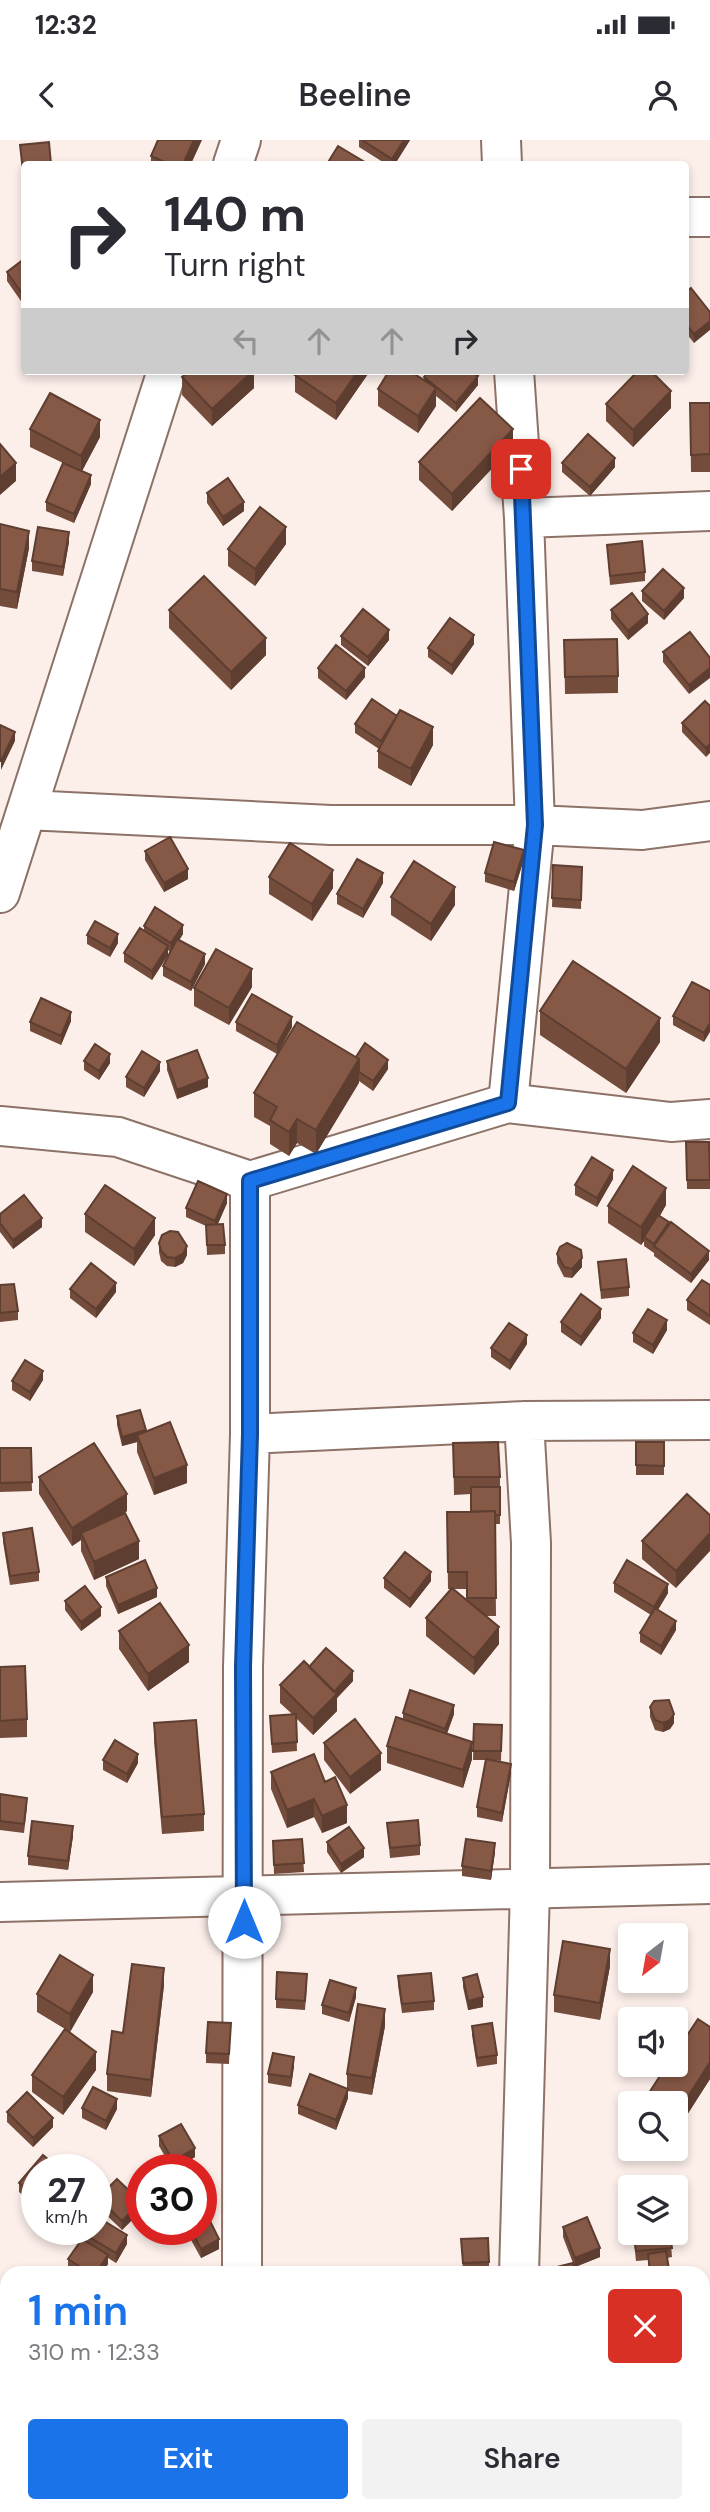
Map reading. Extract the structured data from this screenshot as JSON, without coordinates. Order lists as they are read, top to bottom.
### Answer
{
  "north": "bottom left",
  "page": {
    "status": "12:32",
    "header": "Beeline",
    "turn": ["140 m", "Turn right"],
    "speed": "27 km/h",
    "limit": "30",
    "heading": ["1 min", "310 m · 12:33"],
    "buttons": ["Exit", "Share"]
  }
}
